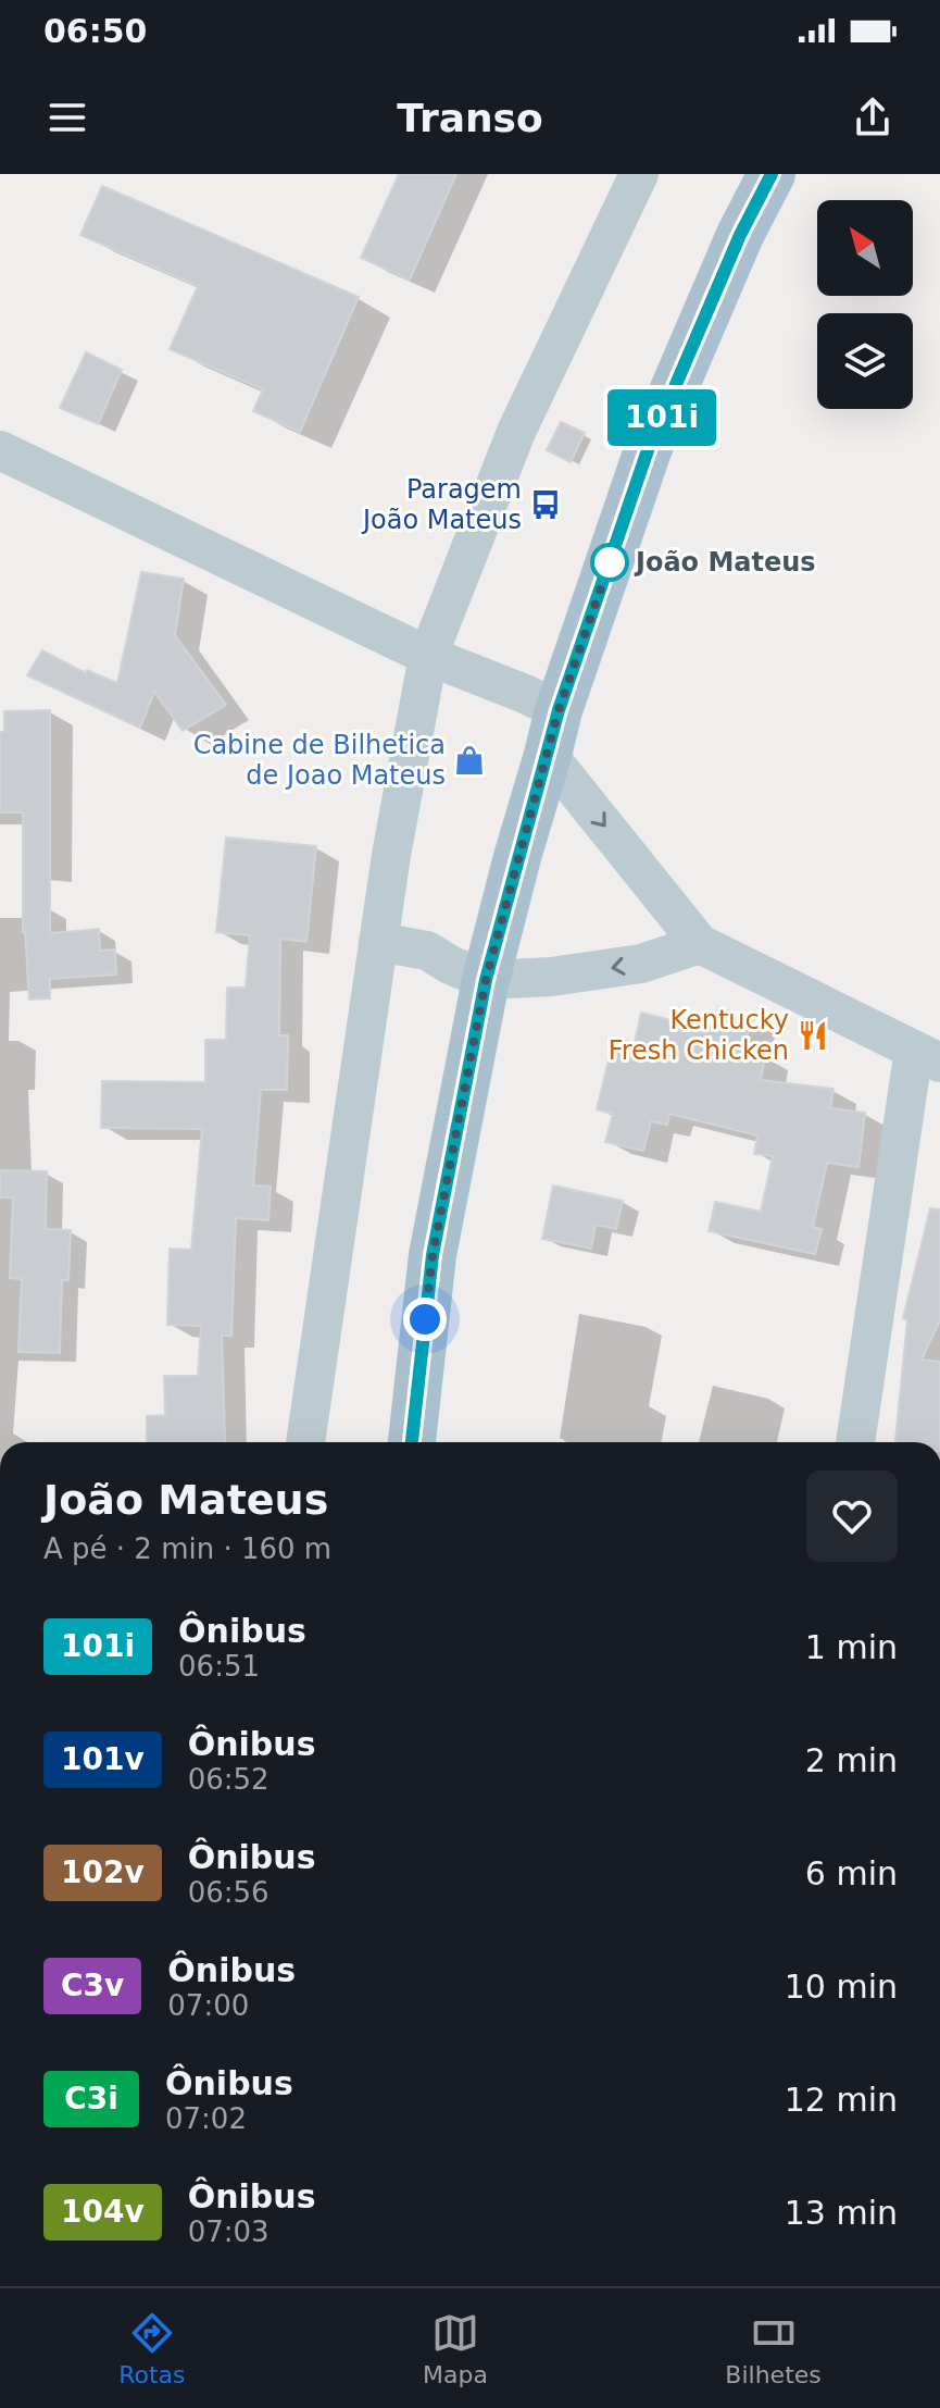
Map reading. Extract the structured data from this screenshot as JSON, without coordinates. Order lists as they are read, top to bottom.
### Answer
{
  "places": {
    "bus stop": ["Paragem João Mateus"],
    "other": ["João Mateus"],
    "shop": ["Cabine de Bilhetica de Joao Mateus"],
    "restaurant": ["Kentucky Fresh Chicken"]
  },
  "lines": ["bus line 101i"],
  "north": "top left",
  "page": {
    "status": "06:50",
    "header": "Transo",
    "on_map": "101i",
    "heading": ["João Mateus", "A pé · 2 min · 160 m"],
    "list": [
      {
        "mark": "101i",
        "name": "Ônibus",
        "note": "06:51",
        "value": "1 min"
      },
      {
        "mark": "101v",
        "name": "Ônibus",
        "note": "06:52",
        "value": "2 min"
      },
      {
        "mark": "102v",
        "name": "Ônibus",
        "note": "06:56",
        "value": "6 min"
      },
      {
        "mark": "C3v",
        "name": "Ônibus",
        "note": "07:00",
        "value": "10 min"
      },
      {
        "mark": "C3i",
        "name": "Ônibus",
        "note": "07:02",
        "value": "12 min"
      },
      {
        "mark": "104v",
        "name": "Ônibus",
        "note": "07:03",
        "value": "13 min"
      }
    ],
    "tabs": ["Rotas", "Mapa", "Bilhetes"]
  }
}
